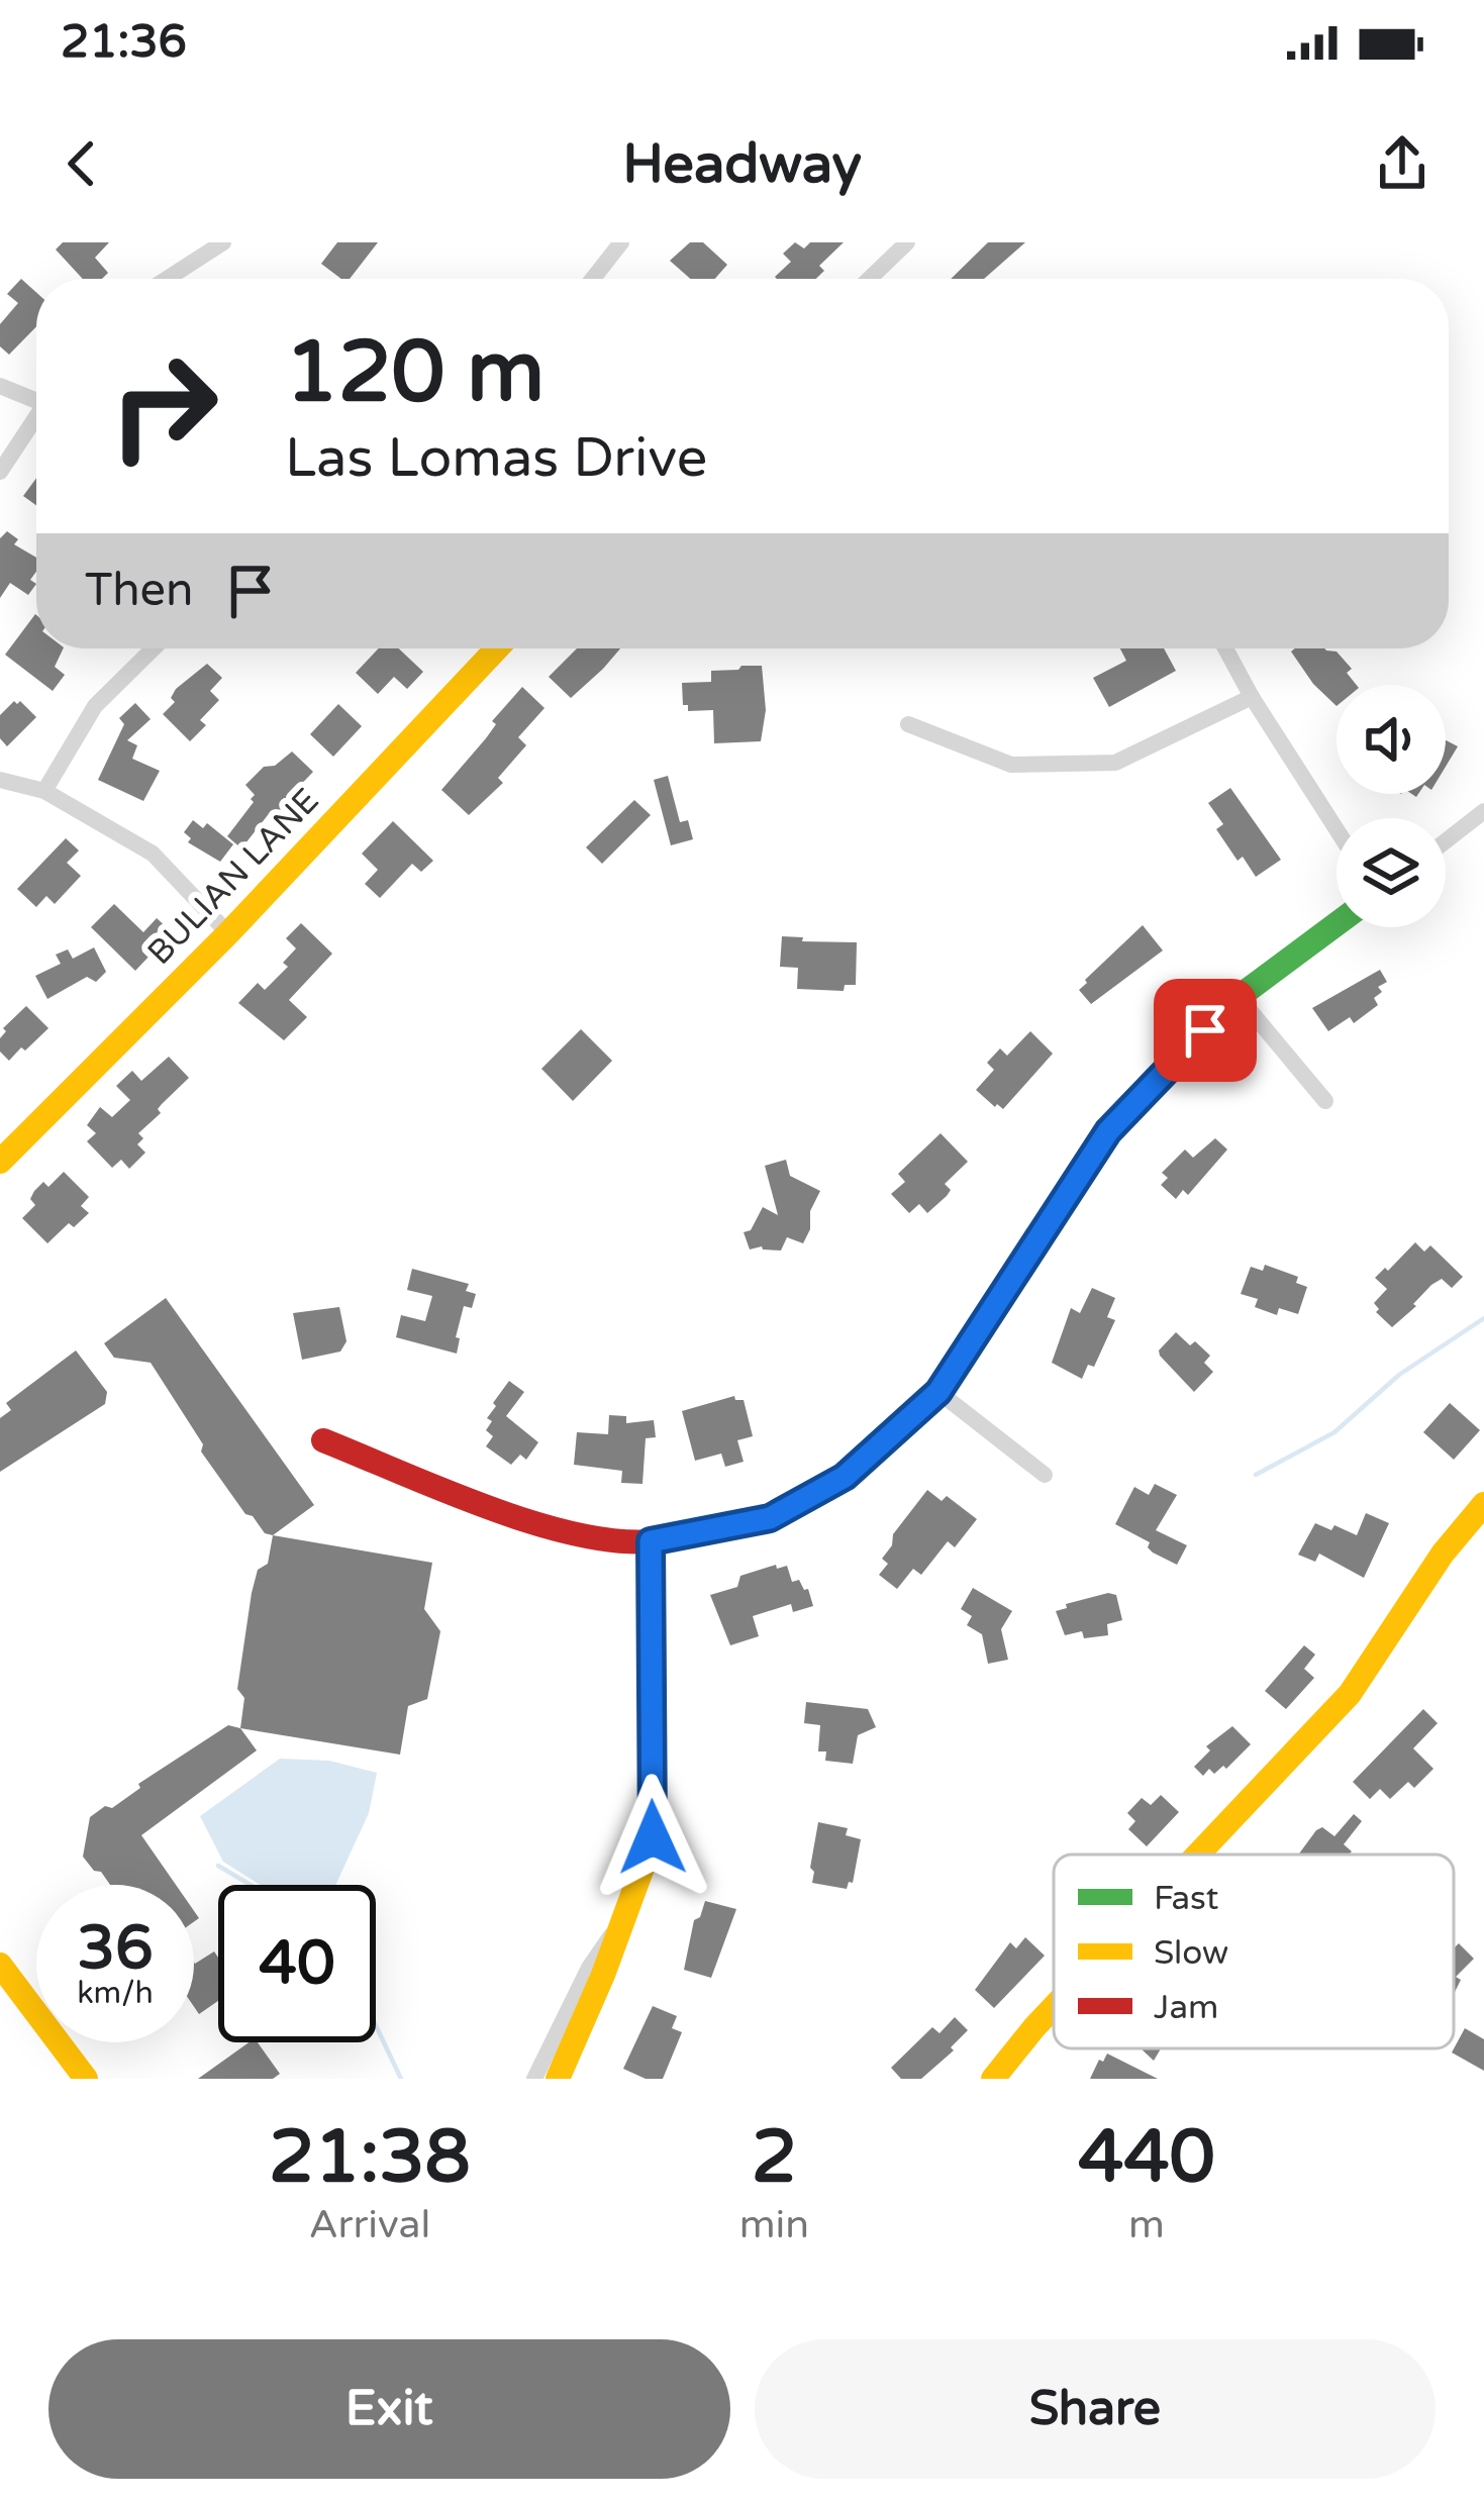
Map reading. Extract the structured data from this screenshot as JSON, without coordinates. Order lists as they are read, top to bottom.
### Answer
{
  "streets": {
    "street": ["BULIAN LANE"]
  },
  "legend": ["Fast", "Slow", "Jam"],
  "page": {
    "status": "21:36",
    "header": "Headway",
    "turn": ["120 m", "Las Lomas Drive"],
    "then": "Then",
    "speed": "36 km/h",
    "limit": "40",
    "eta": [
      "21:38",
      "Arrival",
      "2",
      "min",
      "440",
      "m"
    ],
    "buttons": ["Exit", "Share"]
  }
}
